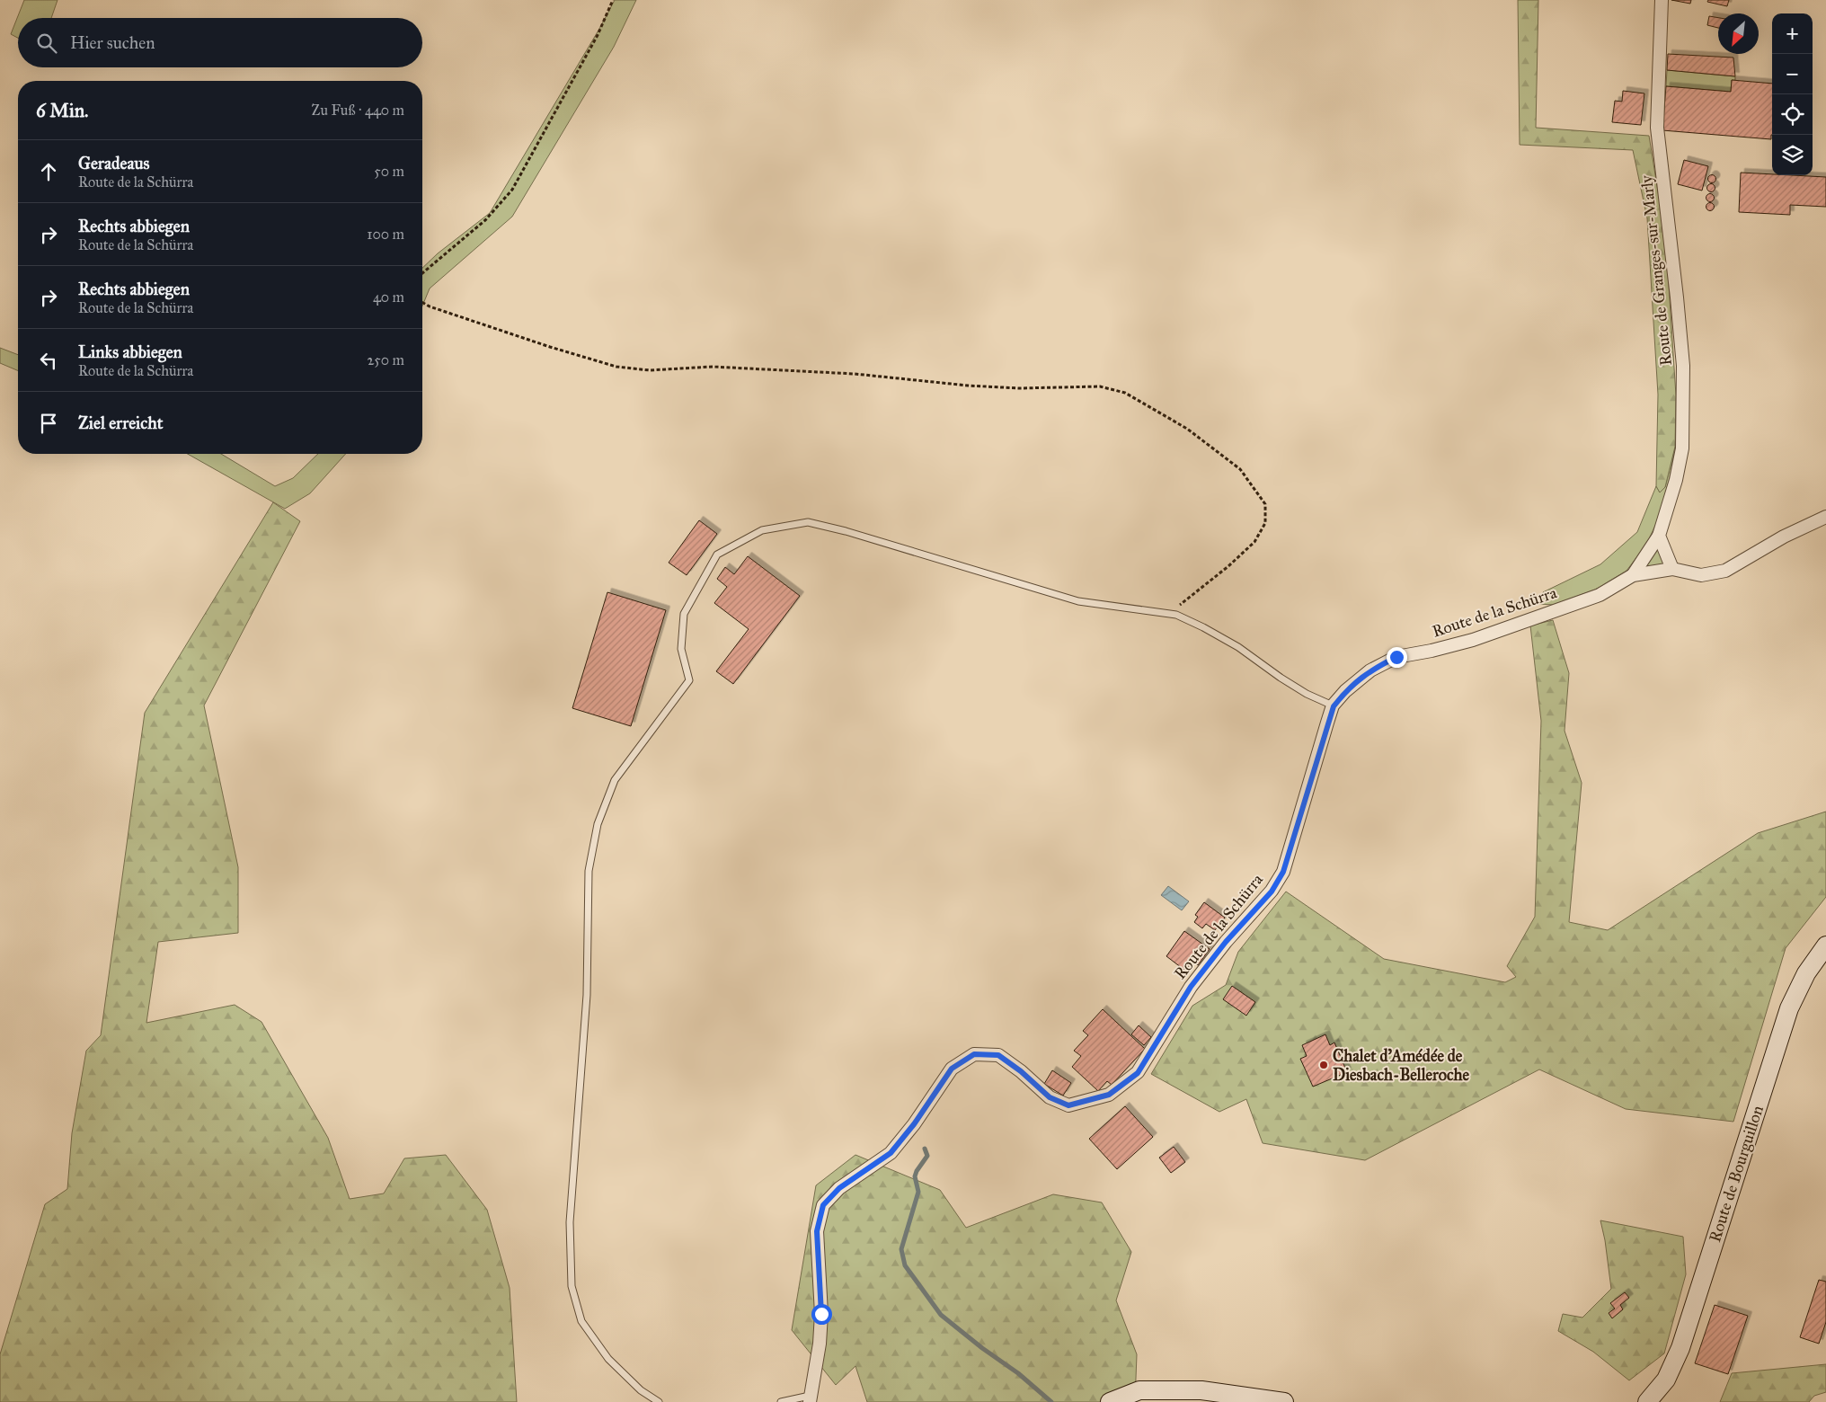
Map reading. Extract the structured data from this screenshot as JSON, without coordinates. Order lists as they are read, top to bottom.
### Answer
{
  "streets": {
    "main road": ["Route de Bourguillon"],
    "street": ["Route de Granges-sur-Marly", "Route de la Schürra"]
  },
  "crossings": [
    ["Route de Granges-sur-Marly", "Route de la Schürra"]
  ],
  "places": ["Chalet d'Amédée de Diesbach-Belleroche"],
  "north": "bottom left",
  "page": {
    "map_buttons": ["+", "−"],
    "search": "Hier suchen",
    "heading": ["6 Min.", "Zu Fuß · 440 m"],
    "list": [
      ["Geradeaus", "Route de la Schürra", "50 m"],
      ["Rechts abbiegen", "Route de la Schürra", "100 m"],
      ["Rechts abbiegen", "Route de la Schürra", "40 m"],
      ["Links abbiegen", "Route de la Schürra", "250 m"],
      "Ziel erreicht"
    ]
  }
}
